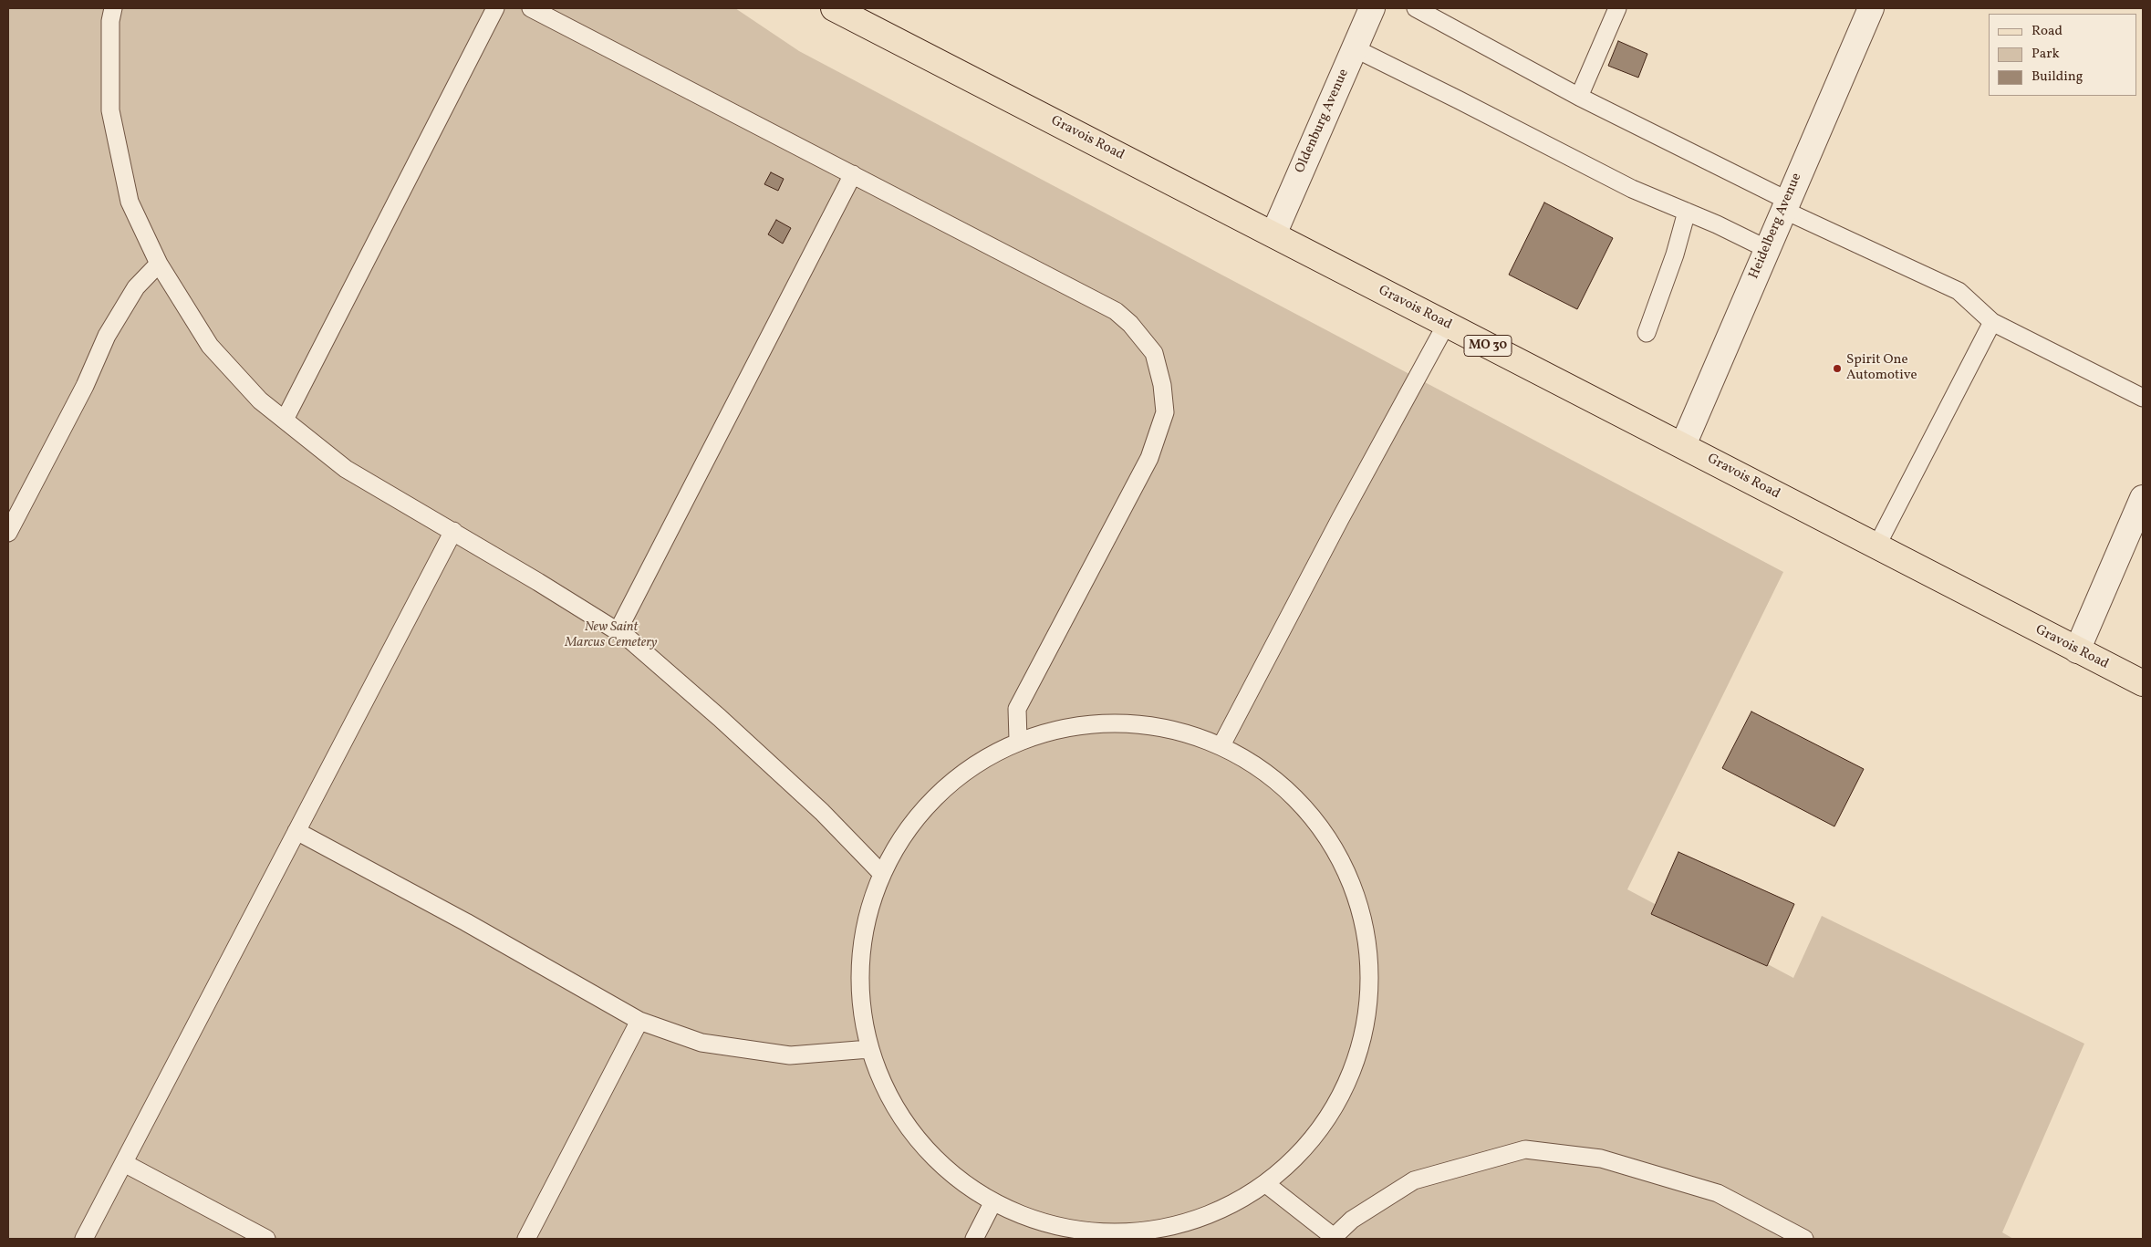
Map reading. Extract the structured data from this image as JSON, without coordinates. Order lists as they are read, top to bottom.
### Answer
{
  "streets": {
    "main road": ["Gravois Road", "MO 30"],
    "street": ["Oldenburg Avenue", "Heidelberg Avenue"]
  },
  "crossings": [
    ["Oldenburg Avenue", "Gravois Road"],
    ["Gravois Road", "Heidelberg Avenue"]
  ],
  "parks": ["New Saint Marcus Cemetery"],
  "places": ["Spirit One Automotive"],
  "legend": ["Road", "Park", "Building"]
}
